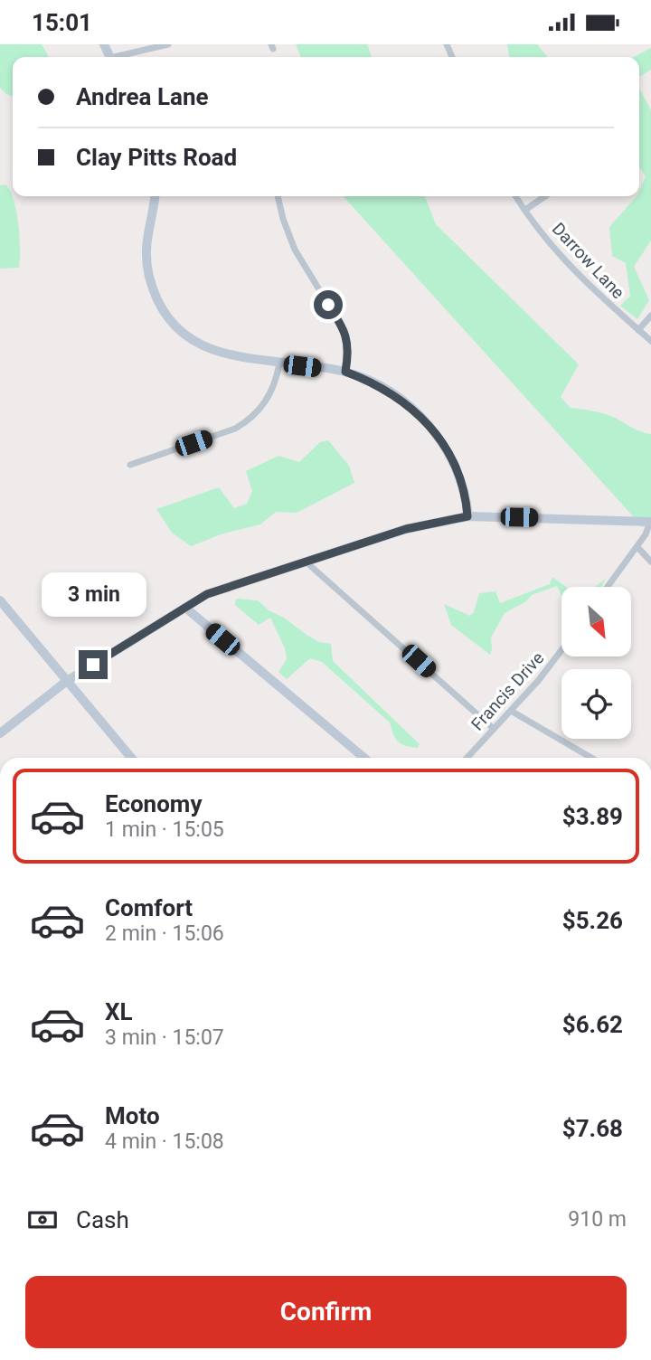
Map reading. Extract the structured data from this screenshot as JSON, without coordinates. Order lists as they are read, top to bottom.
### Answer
{
  "streets": {
    "street": ["Darrow Lane", "Francis Drive"]
  },
  "north": "bottom right",
  "page": {
    "status": "15:01",
    "banner": ["Andrea Lane", "Clay Pitts Road"],
    "bubble": "3 min",
    "list": [
      {
        "name": "Economy",
        "note": "1 min · 15:05",
        "value": "$3.89"
      },
      {
        "name": "Comfort",
        "note": "2 min · 15:06",
        "value": "$5.26"
      },
      {
        "name": "XL",
        "note": "3 min · 15:07",
        "value": "$6.62"
      },
      {
        "name": "Moto",
        "note": "4 min · 15:08",
        "value": "$7.68"
      }
    ],
    "pay": ["Cash", "910 m"],
    "buttons": "Confirm"
  }
}
